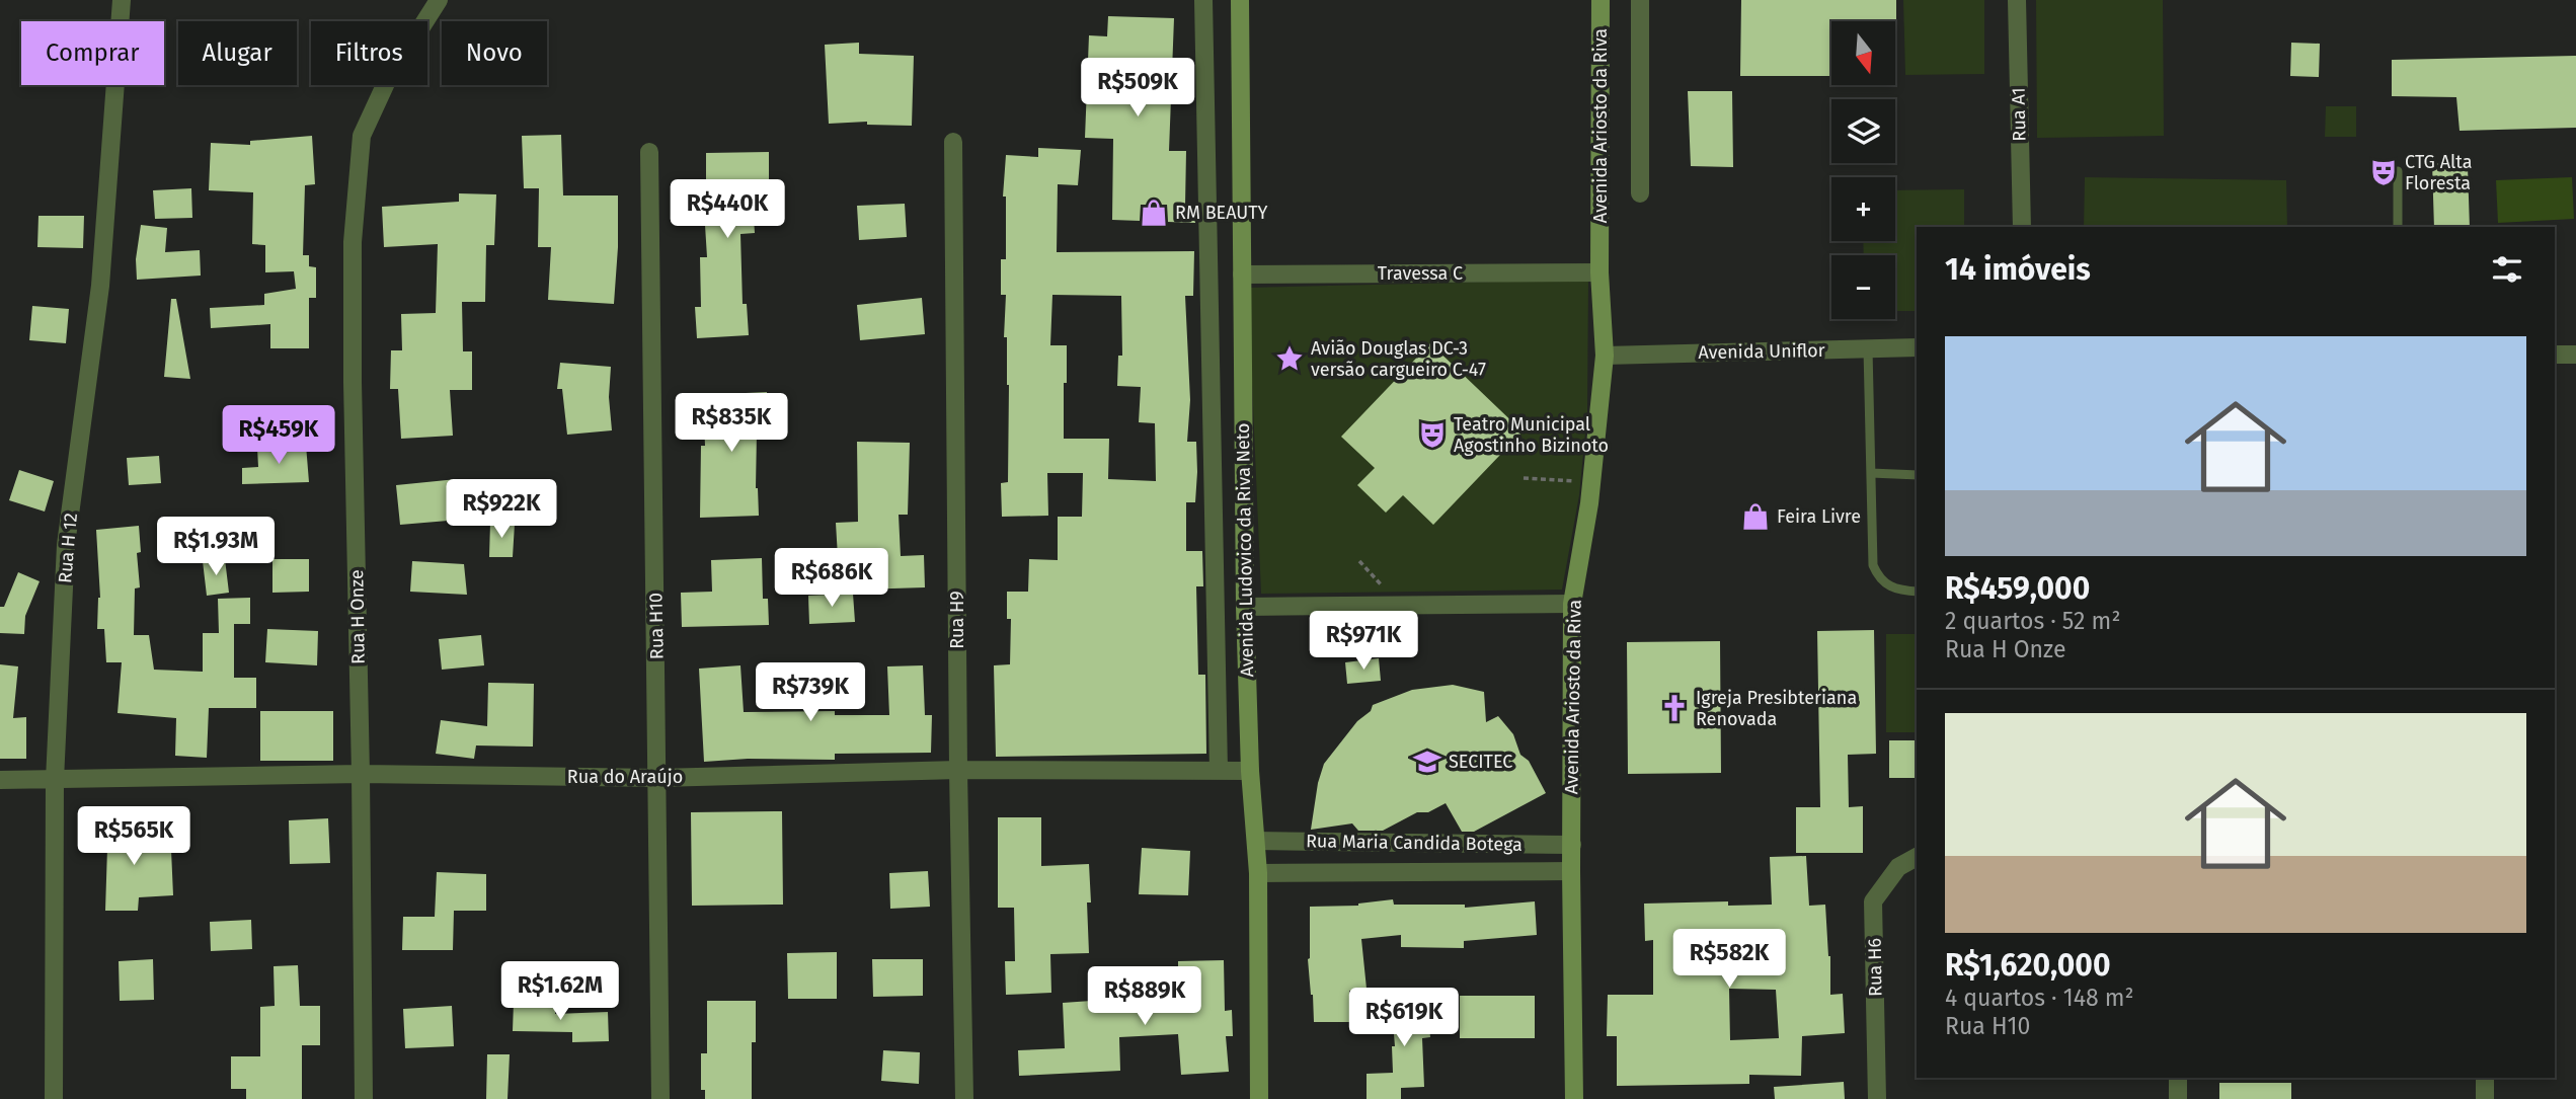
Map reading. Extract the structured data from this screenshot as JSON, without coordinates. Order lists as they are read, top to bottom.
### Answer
{
  "streets": {
    "street": [
      "Rua A1",
      "Avenida Ariosto da Riva",
      "Travessa C",
      "Avenida Uniflor",
      "Rua H 12",
      "Avenida Ludovico da Riva Neto",
      "Rua H Onze",
      "Rua H9",
      "Rua H10",
      "Rua do Araújo",
      "Rua Maria Candida Botega",
      "Rua H6"
    ]
  },
  "crossings": [
    ["Avenida Ariosto da Riva", "Travessa C"],
    ["Avenida Ariosto da Riva", "Avenida Uniflor"],
    ["Avenida Ariosto da Riva", "Rua Maria Candida Botega"],
    ["Travessa C", "Avenida Ludovico da Riva Neto"],
    ["Rua H 12", "Rua do Araújo"],
    ["Avenida Ludovico da Riva Neto", "Rua do Araújo"],
    ["Avenida Ludovico da Riva Neto", "Rua Maria Candida Botega"],
    ["Rua H Onze", "Rua do Araújo"],
    ["Rua H9", "Rua do Araújo"],
    ["Rua H10", "Rua do Araújo"]
  ],
  "places": {
    "theatre": ["CTG Alta Floresta", "Teatro Municipal Agostinho Bizinoto"],
    "shop": ["RM BEAUTY", "Feira Livre"],
    "place": ["Avião Douglas DC-3 versão cargueiro C-47"],
    "church": ["Igreja Presibteriana Renovada"],
    "school or university": ["SECITEC"]
  },
  "north": "bottom",
  "page": {
    "map_buttons": ["+", "−"],
    "chip": [
      "Comprar",
      "Alugar",
      "Filtros",
      "Novo"
    ],
    "price": [
      "R$509K",
      "R$440K",
      "R$835K",
      "R$459K",
      "R$922K",
      "R$1.93M",
      "R$686K",
      "R$971K",
      "R$739K",
      "R$565K",
      "R$582K",
      "R$1.62M",
      "R$889K",
      "R$619K"
    ],
    "heading": "14 imóveis",
    "list": [
      {
        "name": "R$459,000",
        "note": "2 quartos · 52 m² · Rua H Onze"
      },
      {
        "name": "R$1,620,000",
        "note": "4 quartos · 148 m² · Rua H10"
      }
    ]
  }
}
